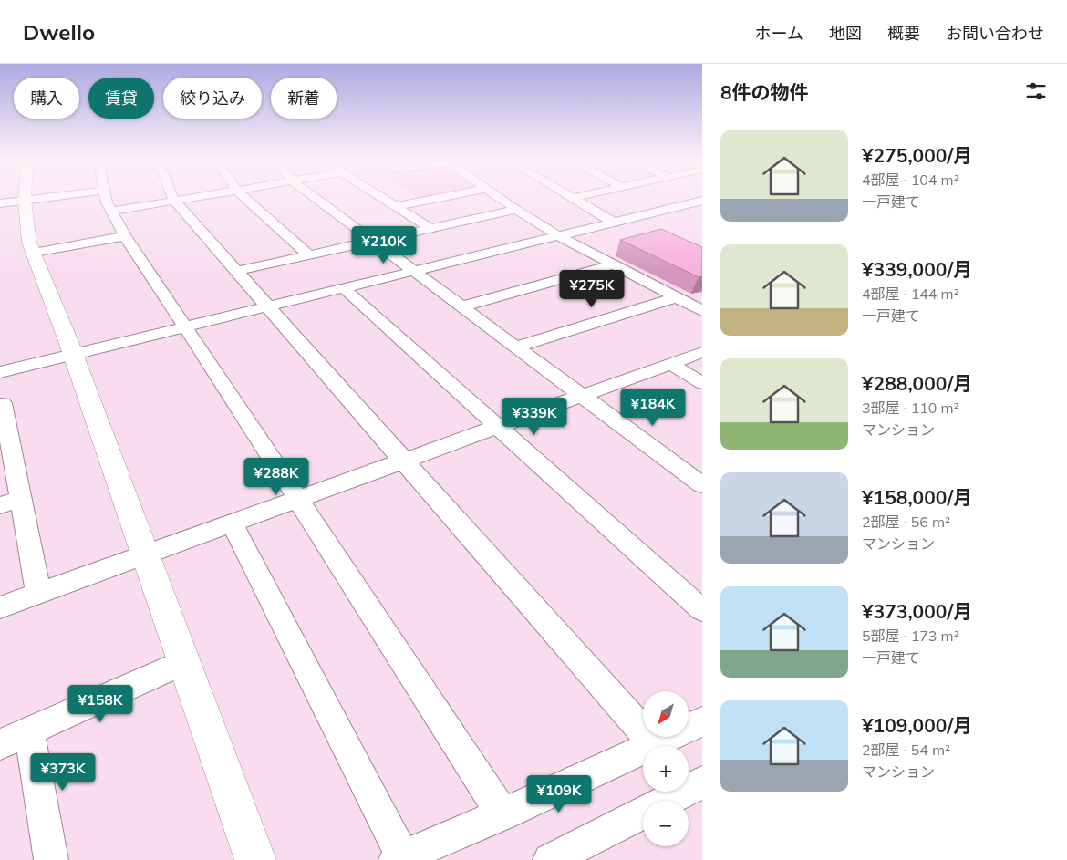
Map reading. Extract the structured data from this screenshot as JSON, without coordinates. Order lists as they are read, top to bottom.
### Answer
{
  "north": "bottom left",
  "page": {
    "header": "Dwello",
    "nav": [
      "ホーム",
      "地図",
      "概要",
      "お問い合わせ"
    ],
    "heading": "8件の物件",
    "chip": [
      "購入",
      "賃貸",
      "絞り込み",
      "新着"
    ],
    "list": [
      {
        "name": "¥275,000/月",
        "note": "4部屋 · 104 m² · 一戸建て"
      },
      {
        "name": "¥339,000/月",
        "note": "4部屋 · 144 m² · 一戸建て"
      },
      {
        "name": "¥288,000/月",
        "note": "3部屋 · 110 m² · マンション"
      },
      {
        "name": "¥158,000/月",
        "note": "2部屋 · 56 m² · マンション"
      },
      {
        "name": "¥373,000/月",
        "note": "5部屋 · 173 m² · 一戸建て"
      },
      {
        "name": "¥109,000/月",
        "note": "2部屋 · 54 m² · マンション"
      }
    ],
    "price": [
      "¥210K",
      "¥275K",
      "¥184K",
      "¥339K",
      "¥288K",
      "¥158K",
      "¥373K",
      "¥109K"
    ],
    "map_buttons": ["+", "−"]
  }
}
